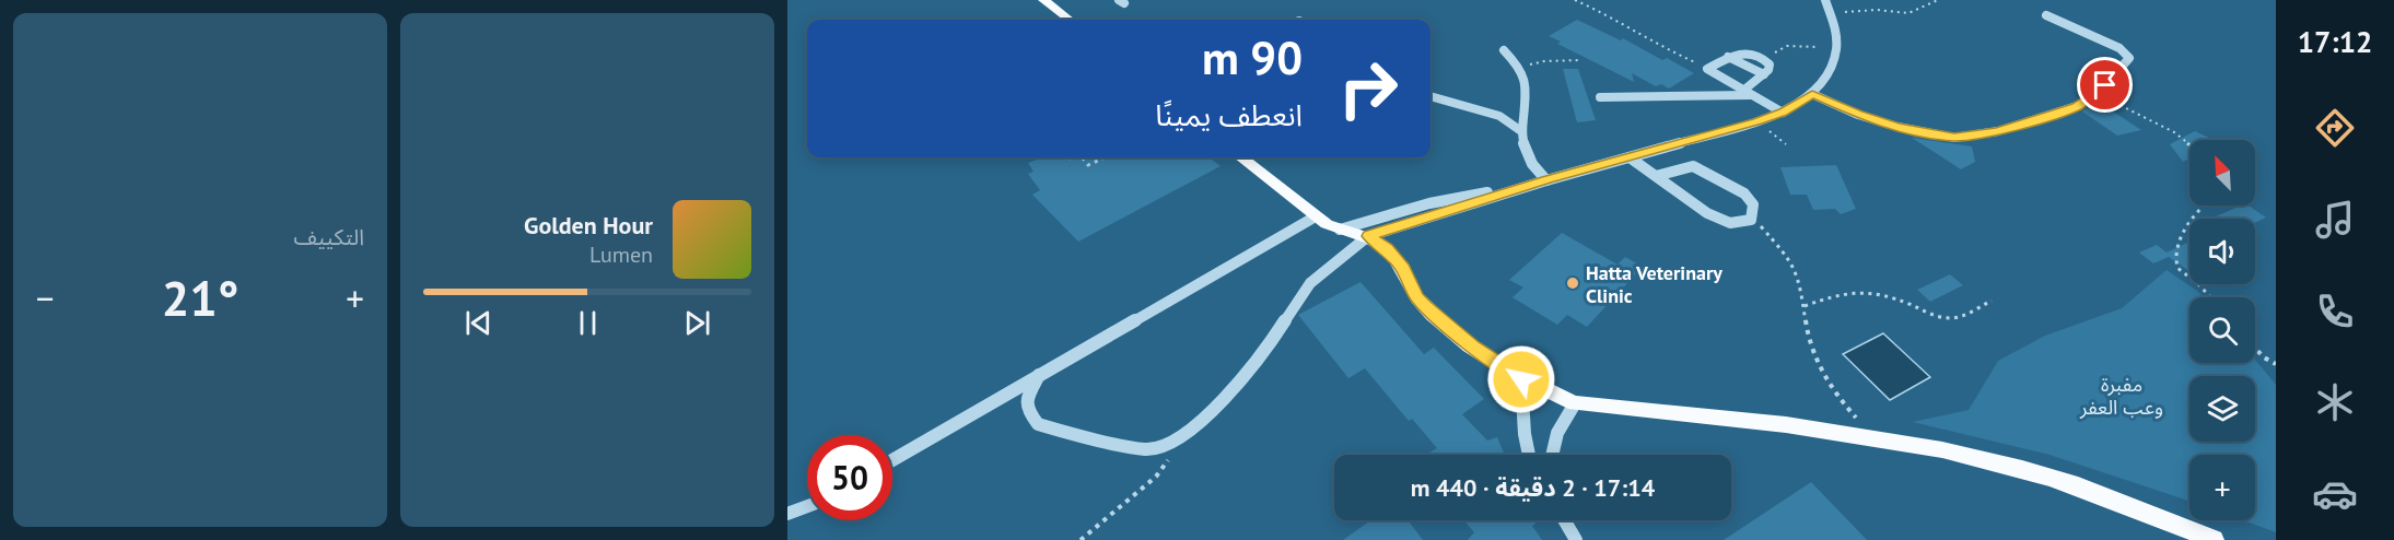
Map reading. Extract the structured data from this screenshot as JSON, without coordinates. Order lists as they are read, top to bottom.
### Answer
{
  "parks": ["مفبرة وعب العفر"],
  "places": ["Hatta Veterinary Clinic"],
  "north": "top left",
  "page": {
    "tabs": "17:12",
    "tile": "التكييف",
    "turn": ["90 m", "انعطف يمينًا"],
    "map_buttons": "+",
    "song": ["Golden Hour", "Lumen"],
    "heat": ["−", "21°", "+"],
    "limit": "50",
    "trip": "17:14 · 2 دقيقة · 440 m"
  }
}
